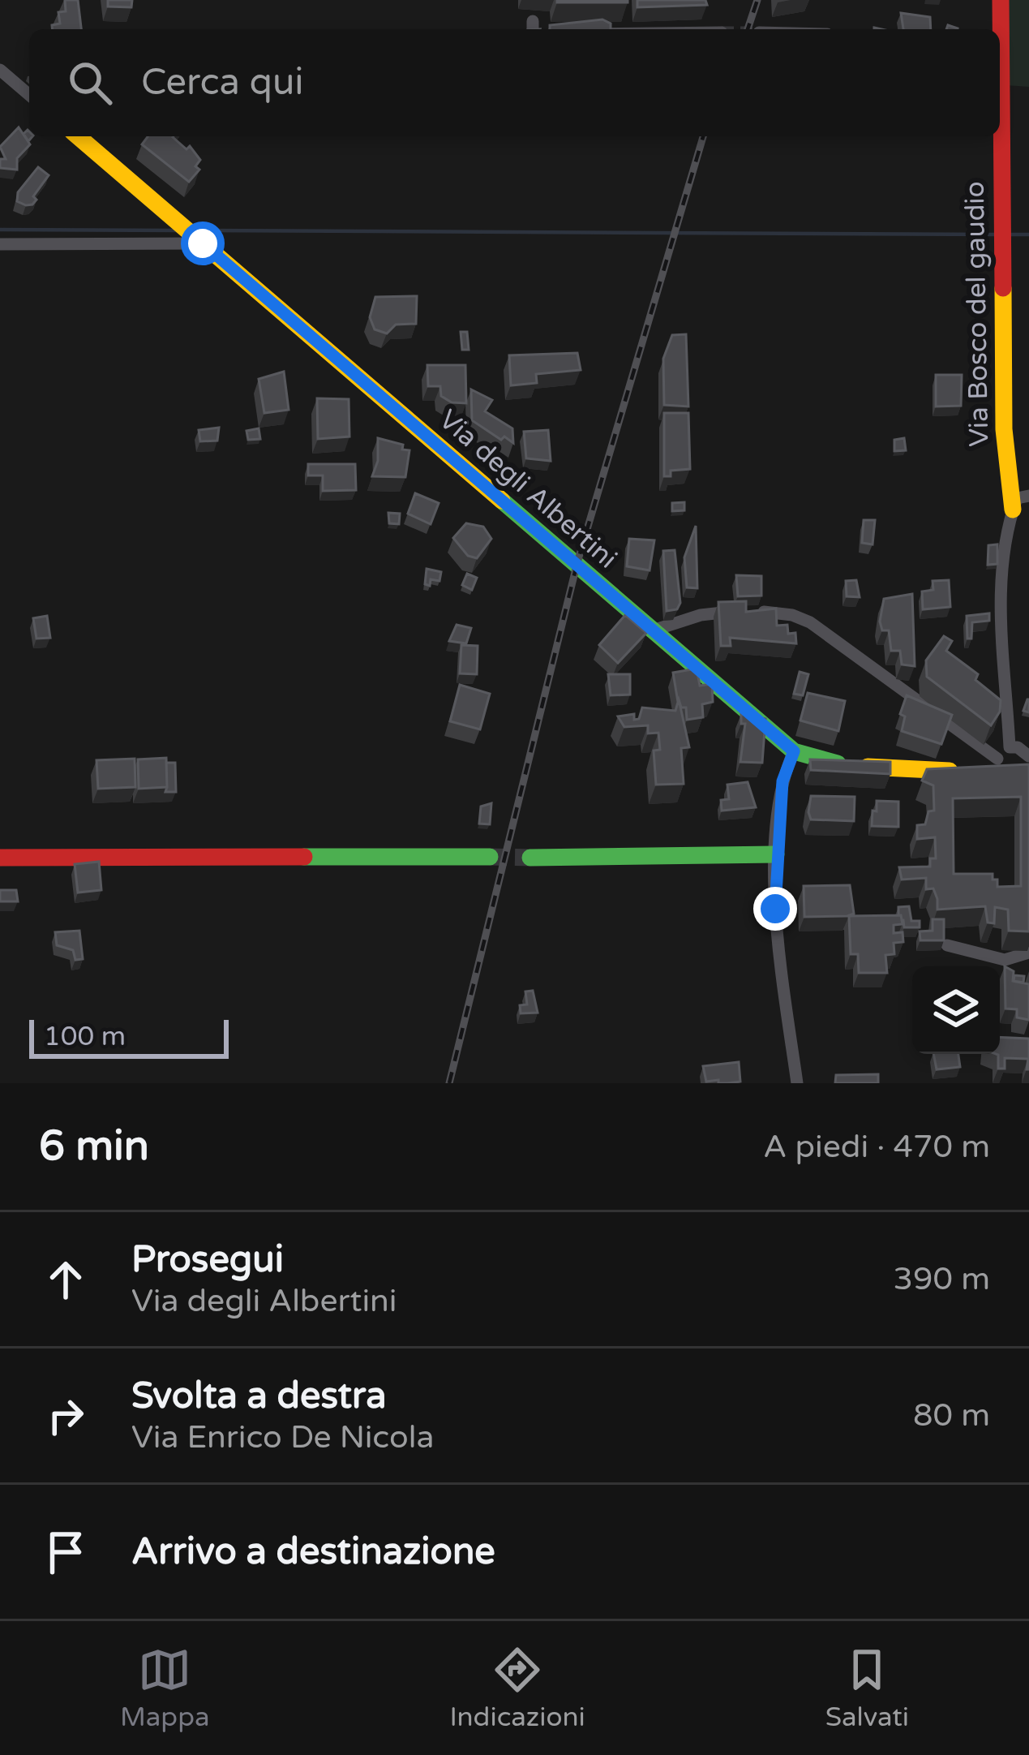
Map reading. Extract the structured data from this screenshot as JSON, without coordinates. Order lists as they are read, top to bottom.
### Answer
{
  "streets": {
    "street": ["Via Bosco del gaudio", "Via degli Albertini"]
  },
  "scale_bar": "100 m",
  "page": {
    "search": "Cerca qui",
    "scale": "100 m",
    "heading": ["6 min", "A piedi · 470 m"],
    "list": [
      ["Prosegui", "Via degli Albertini", "390 m"],
      ["Svolta a destra", "Via Enrico De Nicola", "80 m"],
      "Arrivo a destinazione"
    ],
    "nav": ["Mappa", "Indicazioni", "Salvati"]
  }
}
